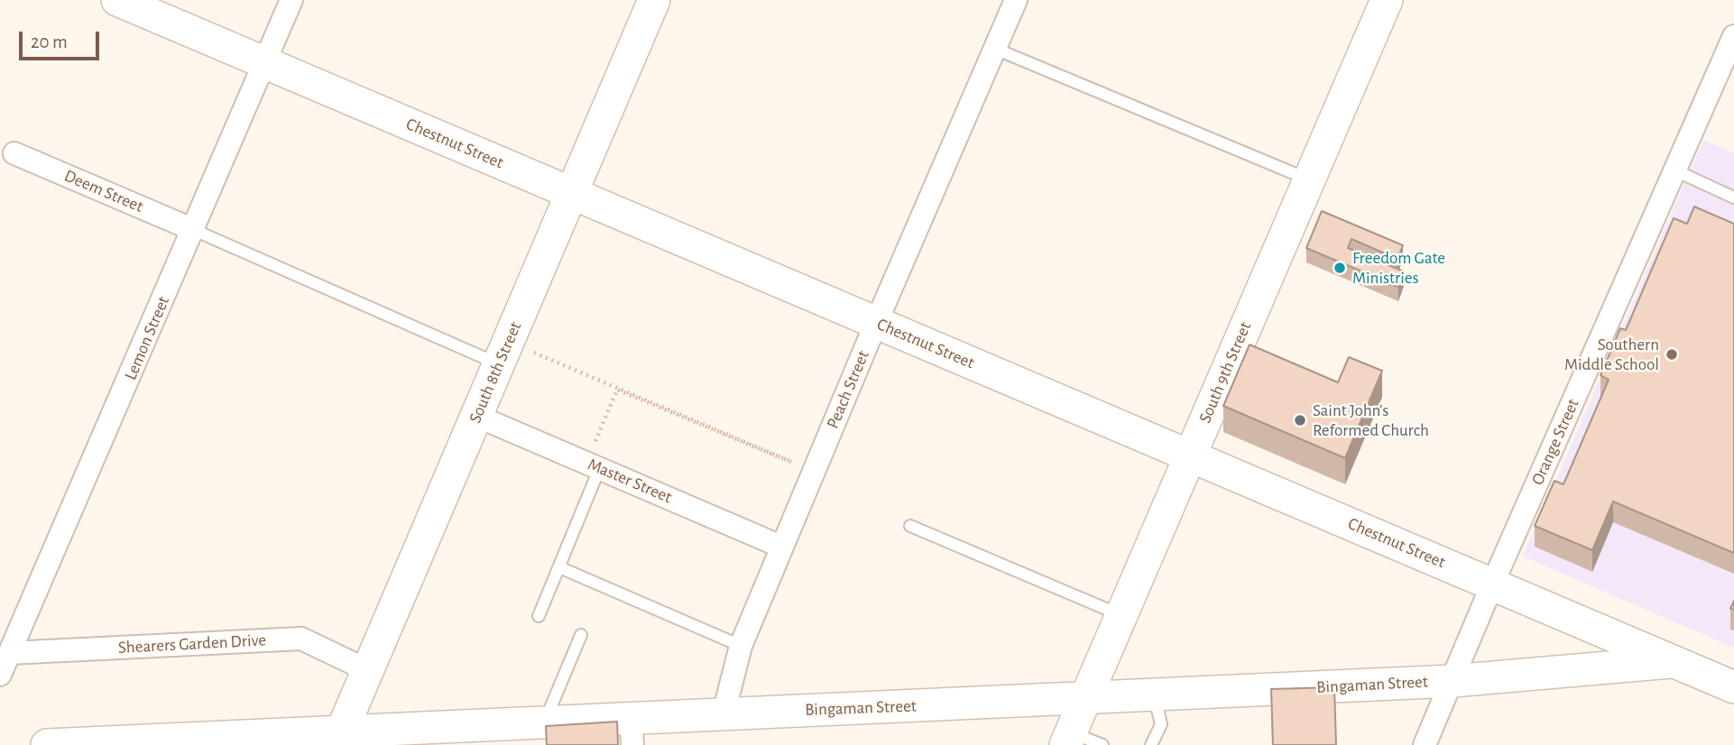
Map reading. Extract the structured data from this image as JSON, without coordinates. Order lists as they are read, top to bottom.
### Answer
{
  "streets": {
    "street": [
      "Chestnut Street",
      "Deem Street",
      "Lemon Street",
      "South 8th Street",
      "South 9th Street",
      "Peach Street",
      "Orange Street",
      "Master Street",
      "Shearers Garden Drive",
      "Bingaman Street"
    ]
  },
  "crossings": [
    ["Chestnut Street", "Lemon Street"],
    ["Chestnut Street", "South 8th Street"],
    ["Chestnut Street", "South 9th Street"],
    ["Chestnut Street", "Peach Street"],
    ["Chestnut Street", "Orange Street"],
    ["Chestnut Street", "Bingaman Street"],
    ["Deem Street", "Lemon Street"],
    ["Lemon Street", "Shearers Garden Drive"],
    ["South 8th Street", "Master Street"],
    ["South 8th Street", "Shearers Garden Drive"],
    ["South 8th Street", "Bingaman Street"],
    ["South 9th Street", "Bingaman Street"],
    ["Peach Street", "Master Street"],
    ["Peach Street", "Bingaman Street"],
    ["Orange Street", "Bingaman Street"]
  ],
  "places": ["Freedom Gate Ministries", "Southern Middle School", "Saint John's Reformed Church"],
  "scale_bar": "20 m"
}
